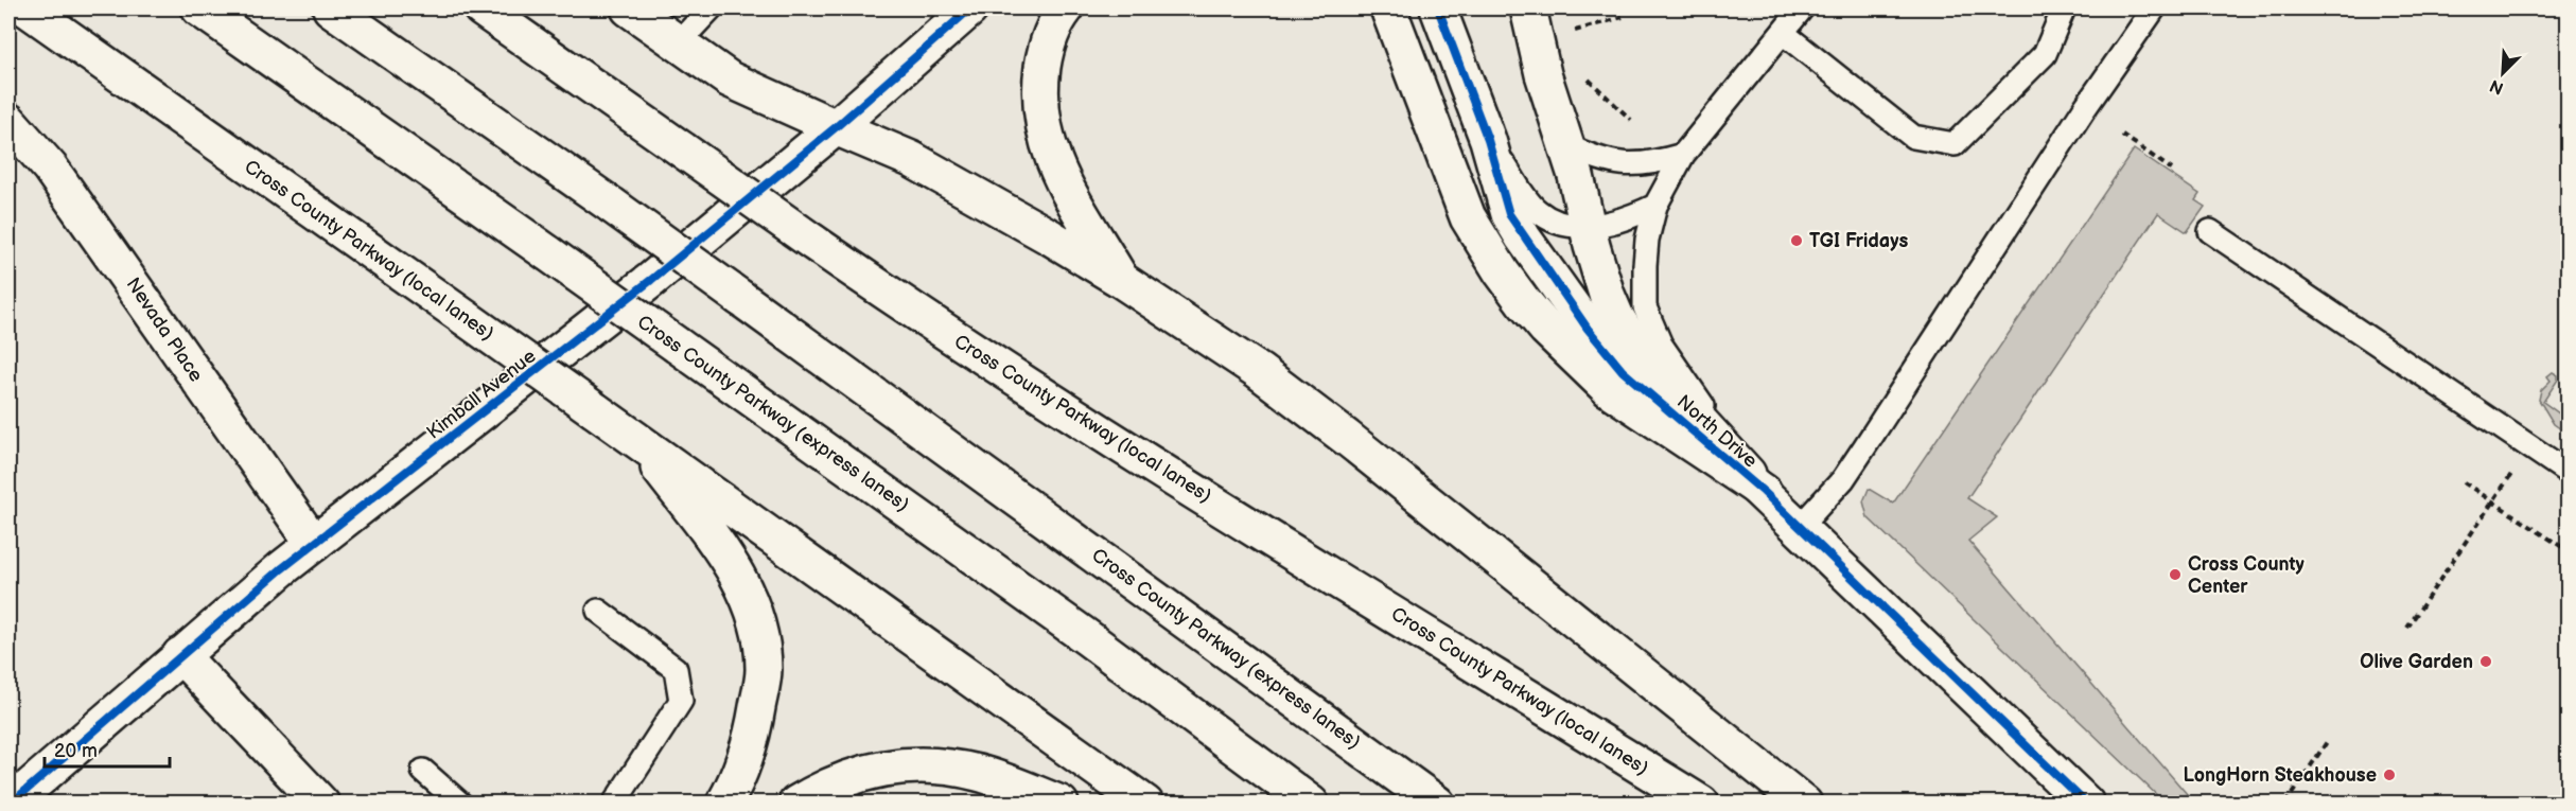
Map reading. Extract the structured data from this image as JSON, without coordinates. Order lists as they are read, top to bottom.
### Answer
{
  "streets": {
    "main road": [
      "Cross County Parkway (local lanes)",
      "Nevada Place",
      "Kimball Avenue",
      "Cross County Parkway (express lanes)",
      "North Drive"
    ]
  },
  "crossings": [
    ["Nevada Place", "Kimball Avenue"]
  ],
  "places": [
    "TGI Fridays",
    "Cross County Center",
    "Olive Garden",
    "LongHorn Steakhouse"
  ],
  "scale_bar": "20 m",
  "north": "bottom left"
}
